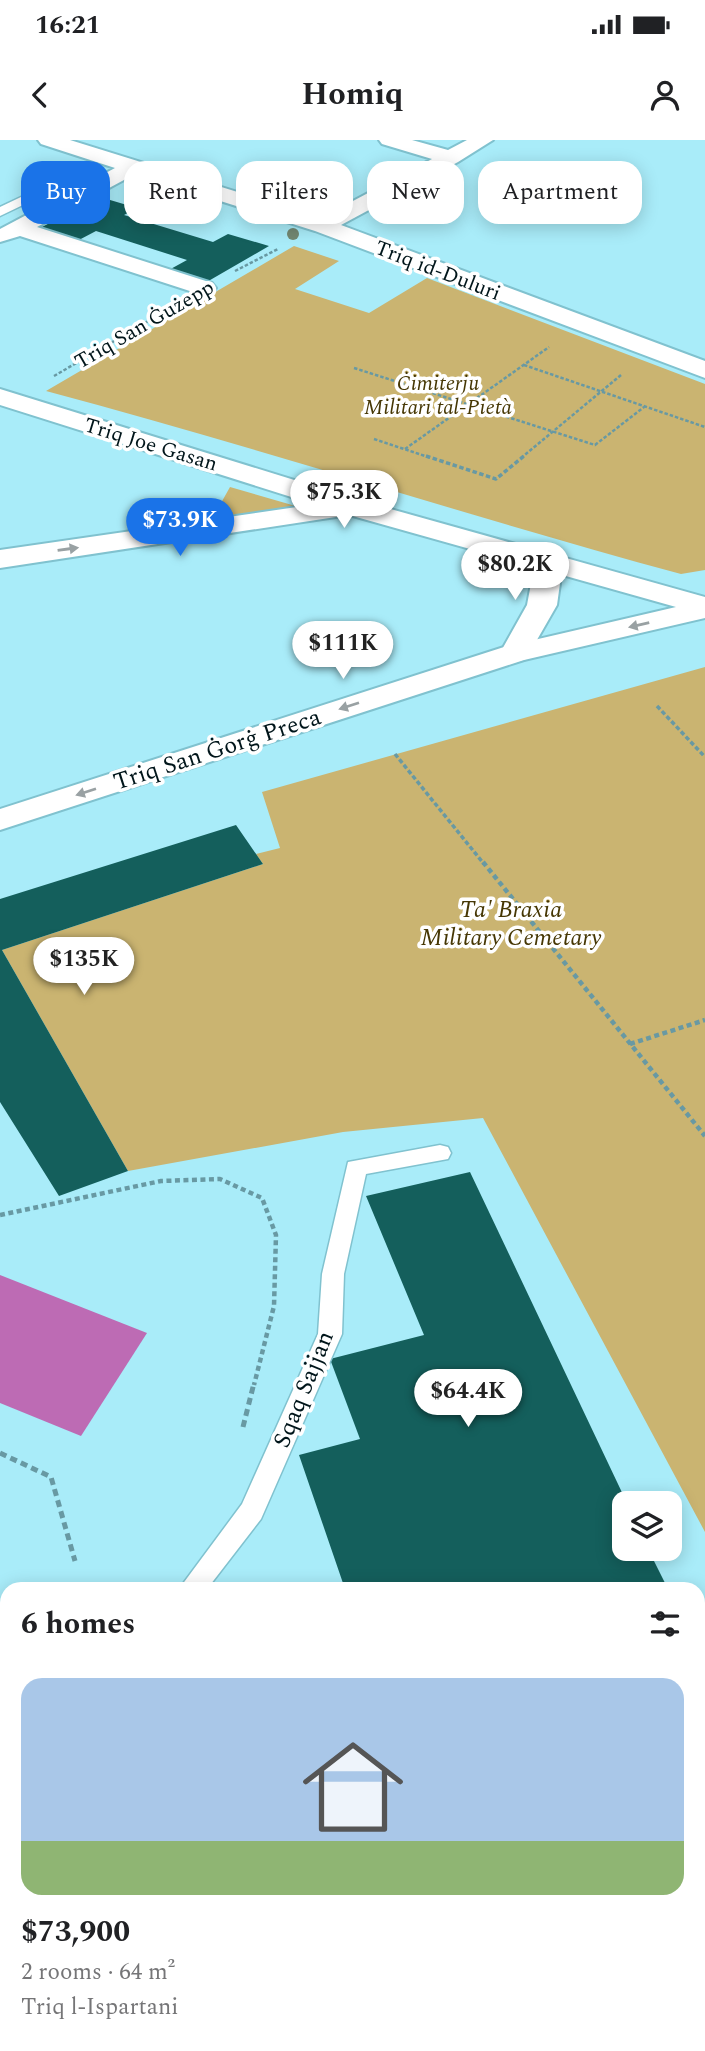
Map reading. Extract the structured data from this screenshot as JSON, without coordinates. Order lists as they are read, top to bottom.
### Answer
{
  "streets": {
    "street": ["Triq id-Duluri", "Triq Joe Gasan", "Triq San Ġorġ Preca"],
    "lane": ["Sqaq Sajjan"],
    "path": ["Triq San Ġużepp"]
  },
  "crossings": [
    ["Triq San Ġużepp", "Triq Joe Gasan"],
    ["Triq Joe Gasan", "Triq San Ġorġ Preca"]
  ],
  "parks": ["Ċimiterju Militari tal-Pietà", "Ta' Braxia Military Cemetary"],
  "page": {
    "status": "16:21",
    "header": "Homiq",
    "chip": [
      "Buy",
      "Rent",
      "Filters",
      "New",
      "Apartment"
    ],
    "price": [
      "$75.3K",
      "$73.9K",
      "$80.2K",
      "$111K",
      "$135K",
      "$64.4K"
    ],
    "heading": "6 homes",
    "list": [
      {
        "name": "$73,900",
        "note": "2 rooms · 64 m² · Triq l-Ispartani"
      }
    ]
  }
}
